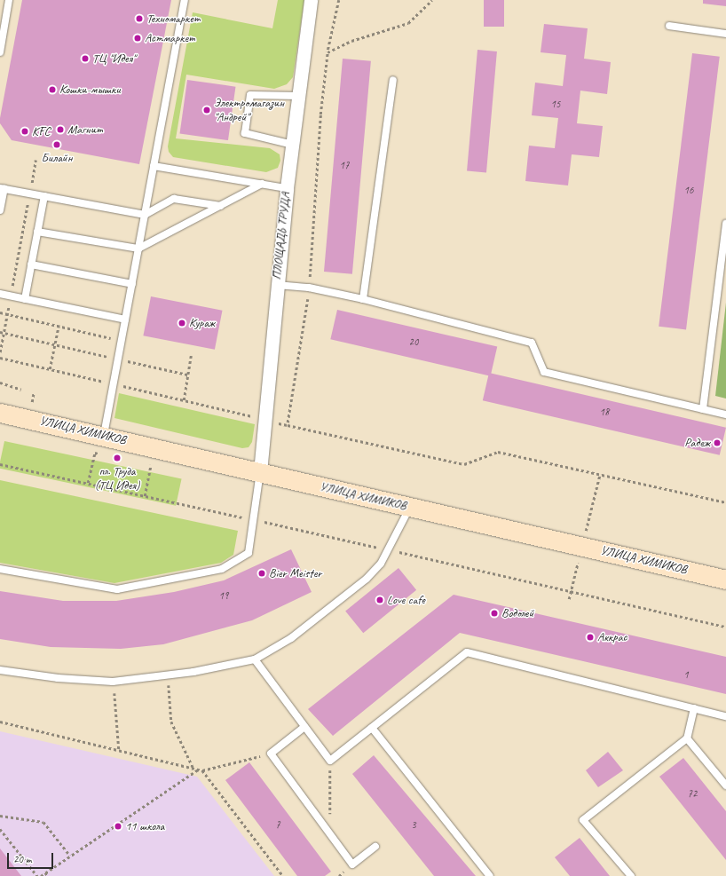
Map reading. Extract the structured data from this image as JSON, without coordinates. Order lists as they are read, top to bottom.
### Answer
{
  "streets": {
    "street": ["ПЛОЩАДЬ ТРУДА", "УЛИЦА ХИМИКОВ"]
  },
  "crossings": [
    ["ПЛОЩАДЬ ТРУДА", "УЛИЦА ХИМИКОВ"]
  ],
  "places": [
    "Техномаркет",
    "Астмаркет",
    "ТЦ \"Идея\"",
    "Кошки-мышки",
    "Электромагазин \"Андрей\"",
    "Магнит",
    "KFC",
    "Билайн",
    "Кураж",
    "Радеж",
    "пл. Труда (ТЦ Идея)",
    "Bier Meister",
    "Love cafe",
    "Водолей",
    "Аккрас",
    "11 школа"
  ],
  "house_numbers": [
    "15",
    "17",
    "16",
    "20",
    "18",
    "19",
    "1",
    "72",
    "7",
    "3"
  ],
  "scale_bar": "20 m"
}
